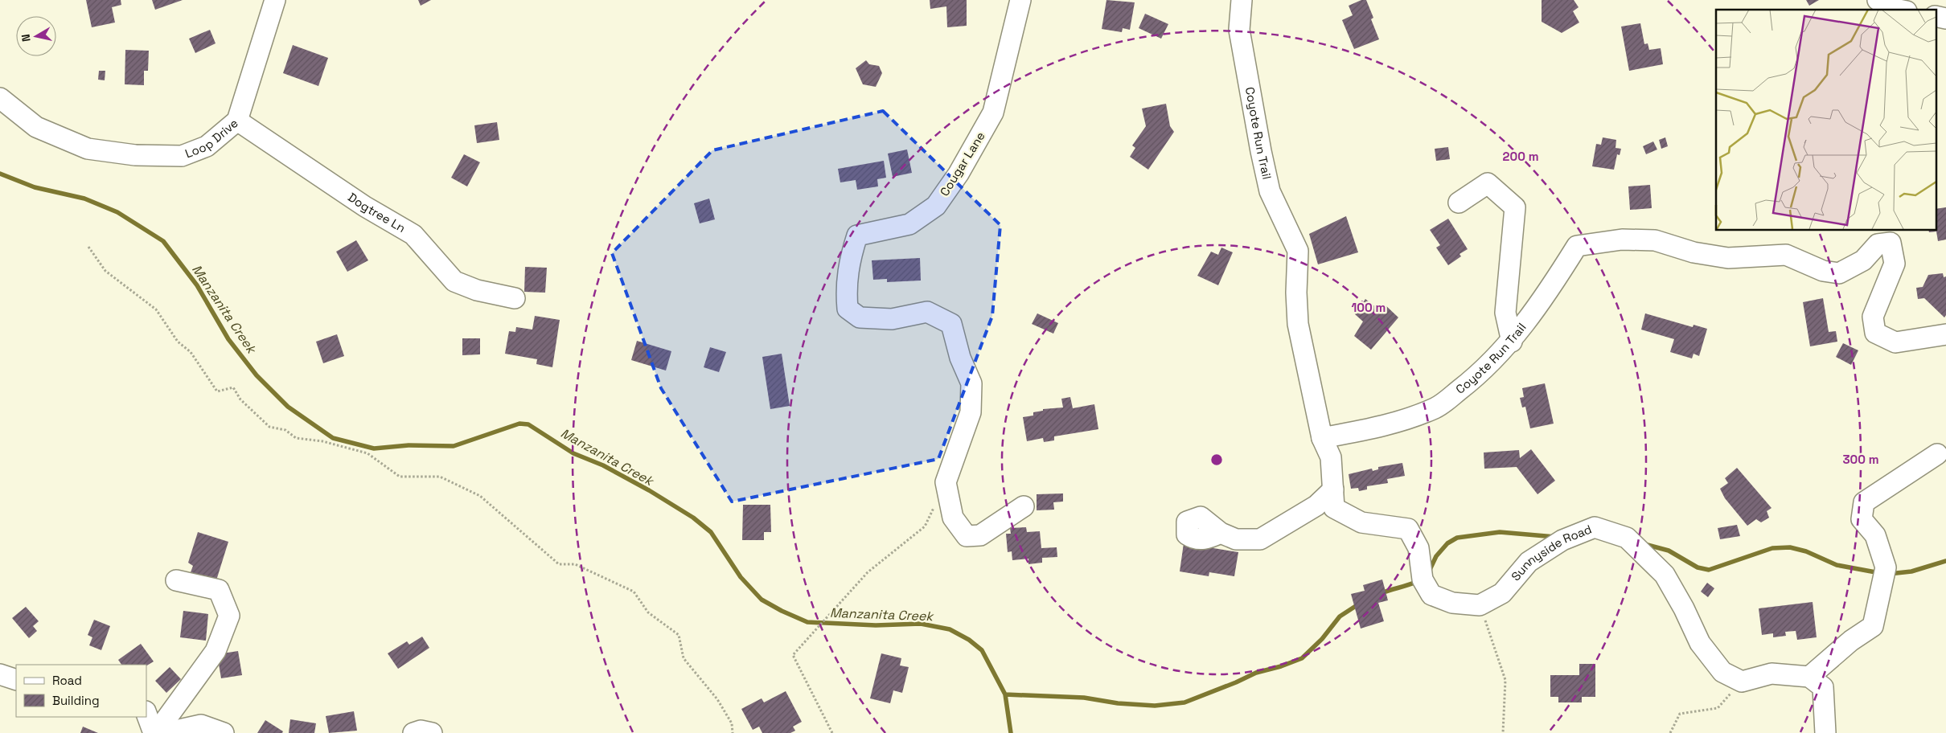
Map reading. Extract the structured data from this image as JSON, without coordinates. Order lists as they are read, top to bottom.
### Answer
{
  "streets": {
    "street": [
      "Coyote Run Trail",
      "Loop Drive",
      "Cougar Lane",
      "Dogtree Ln",
      "Sunnyside Road"
    ]
  },
  "crossings": [
    ["Loop Drive", "Dogtree Ln"]
  ],
  "water": ["Manzanita Creek"],
  "legend": ["Road", "Building"],
  "north": "left",
  "rings": ["200 m", "100 m", "300 m"]
}
